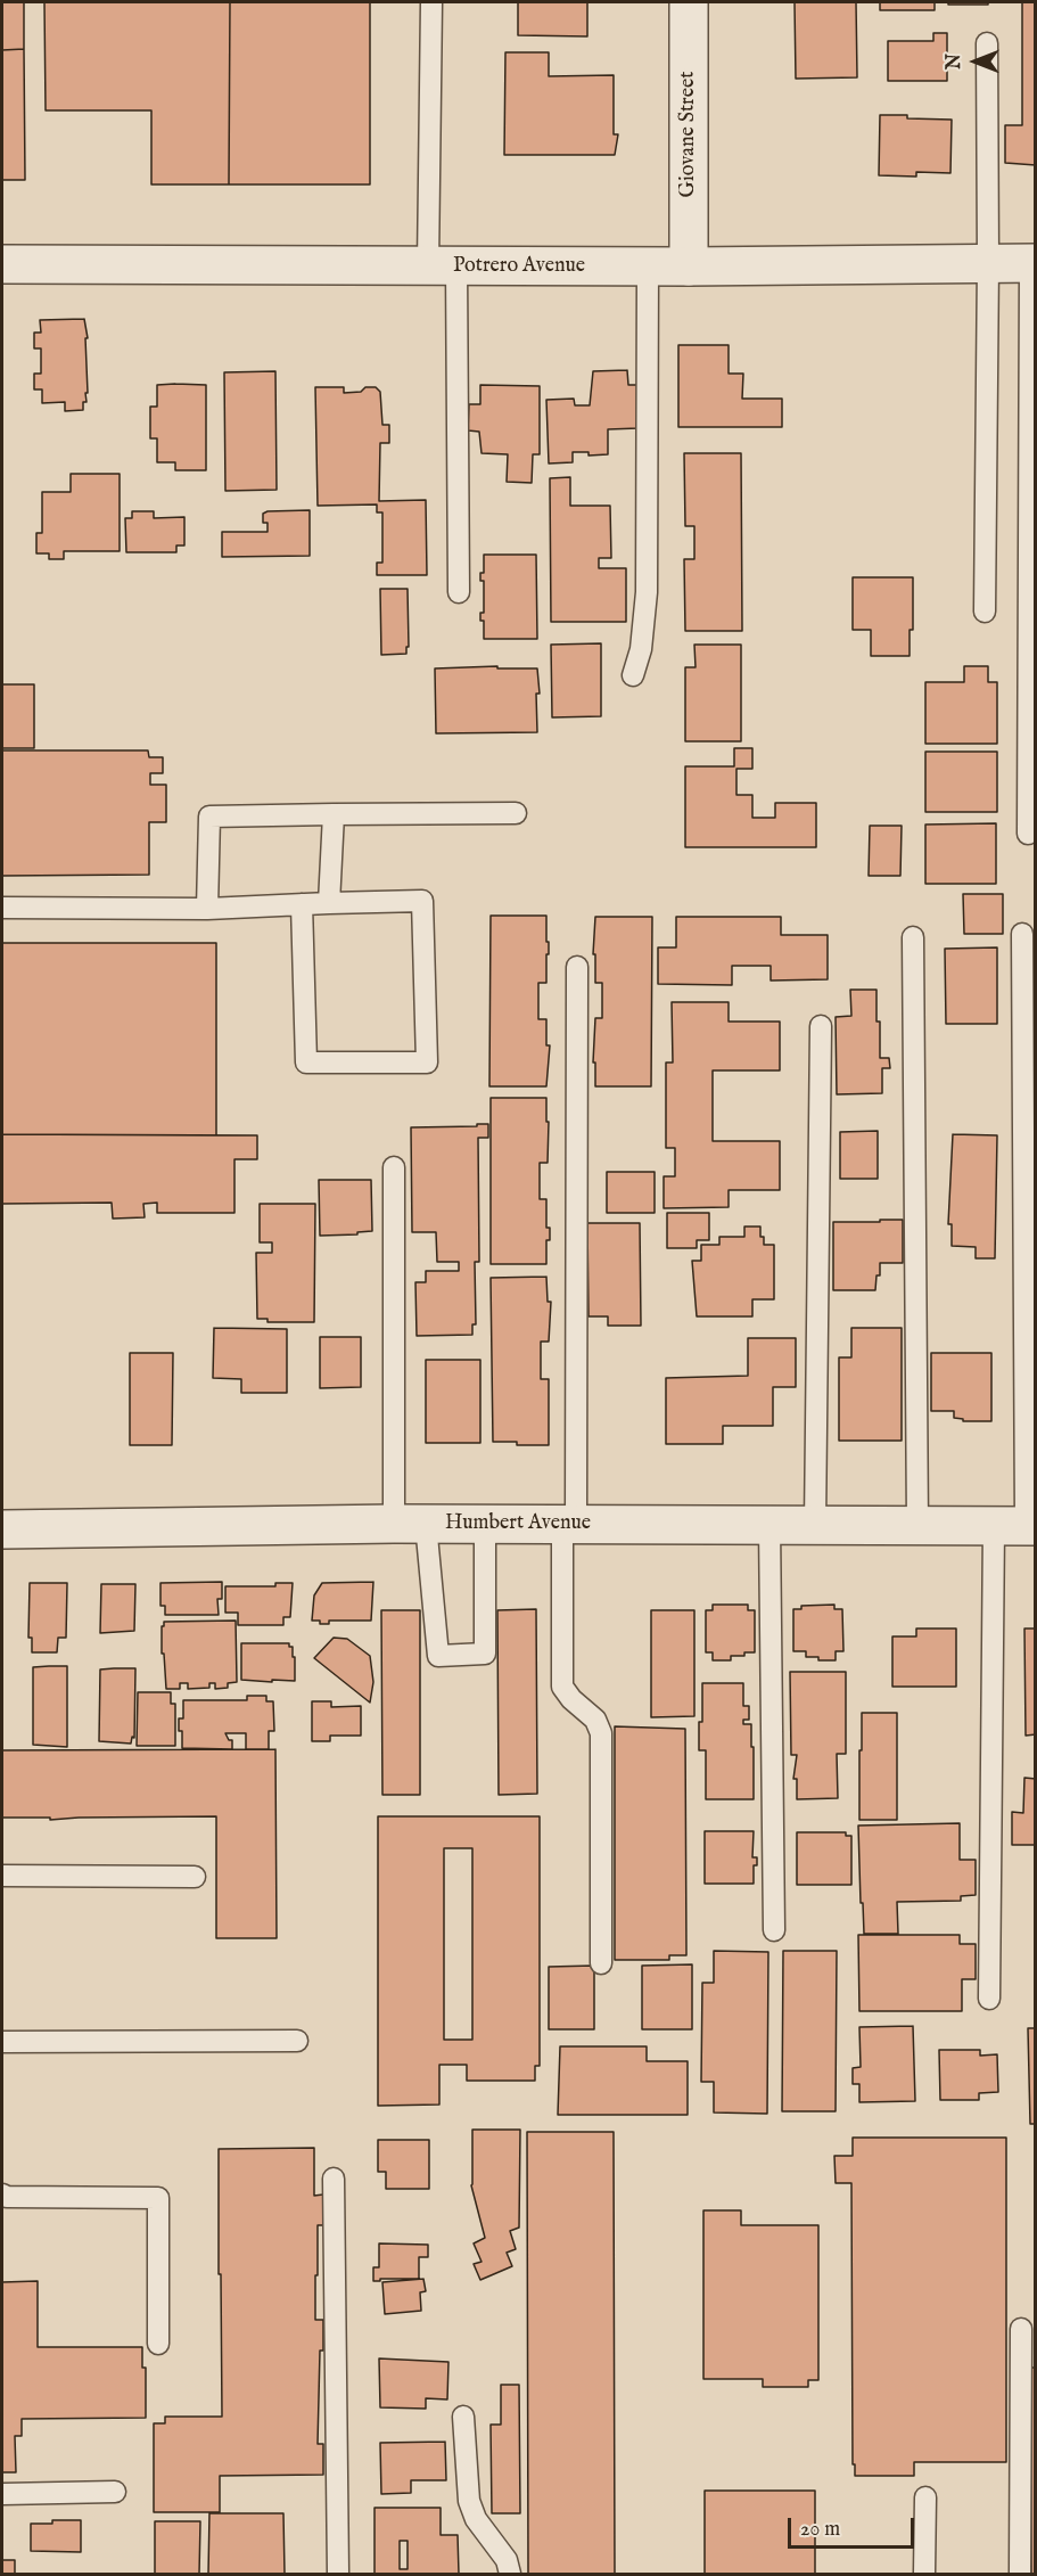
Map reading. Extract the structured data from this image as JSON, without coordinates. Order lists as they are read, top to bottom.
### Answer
{
  "streets": {
    "street": ["Giovane Street", "Potrero Avenue", "Humbert Avenue"]
  },
  "crossings": [
    ["Giovane Street", "Potrero Avenue"]
  ],
  "scale_bar": "20 m",
  "north": "left"
}
